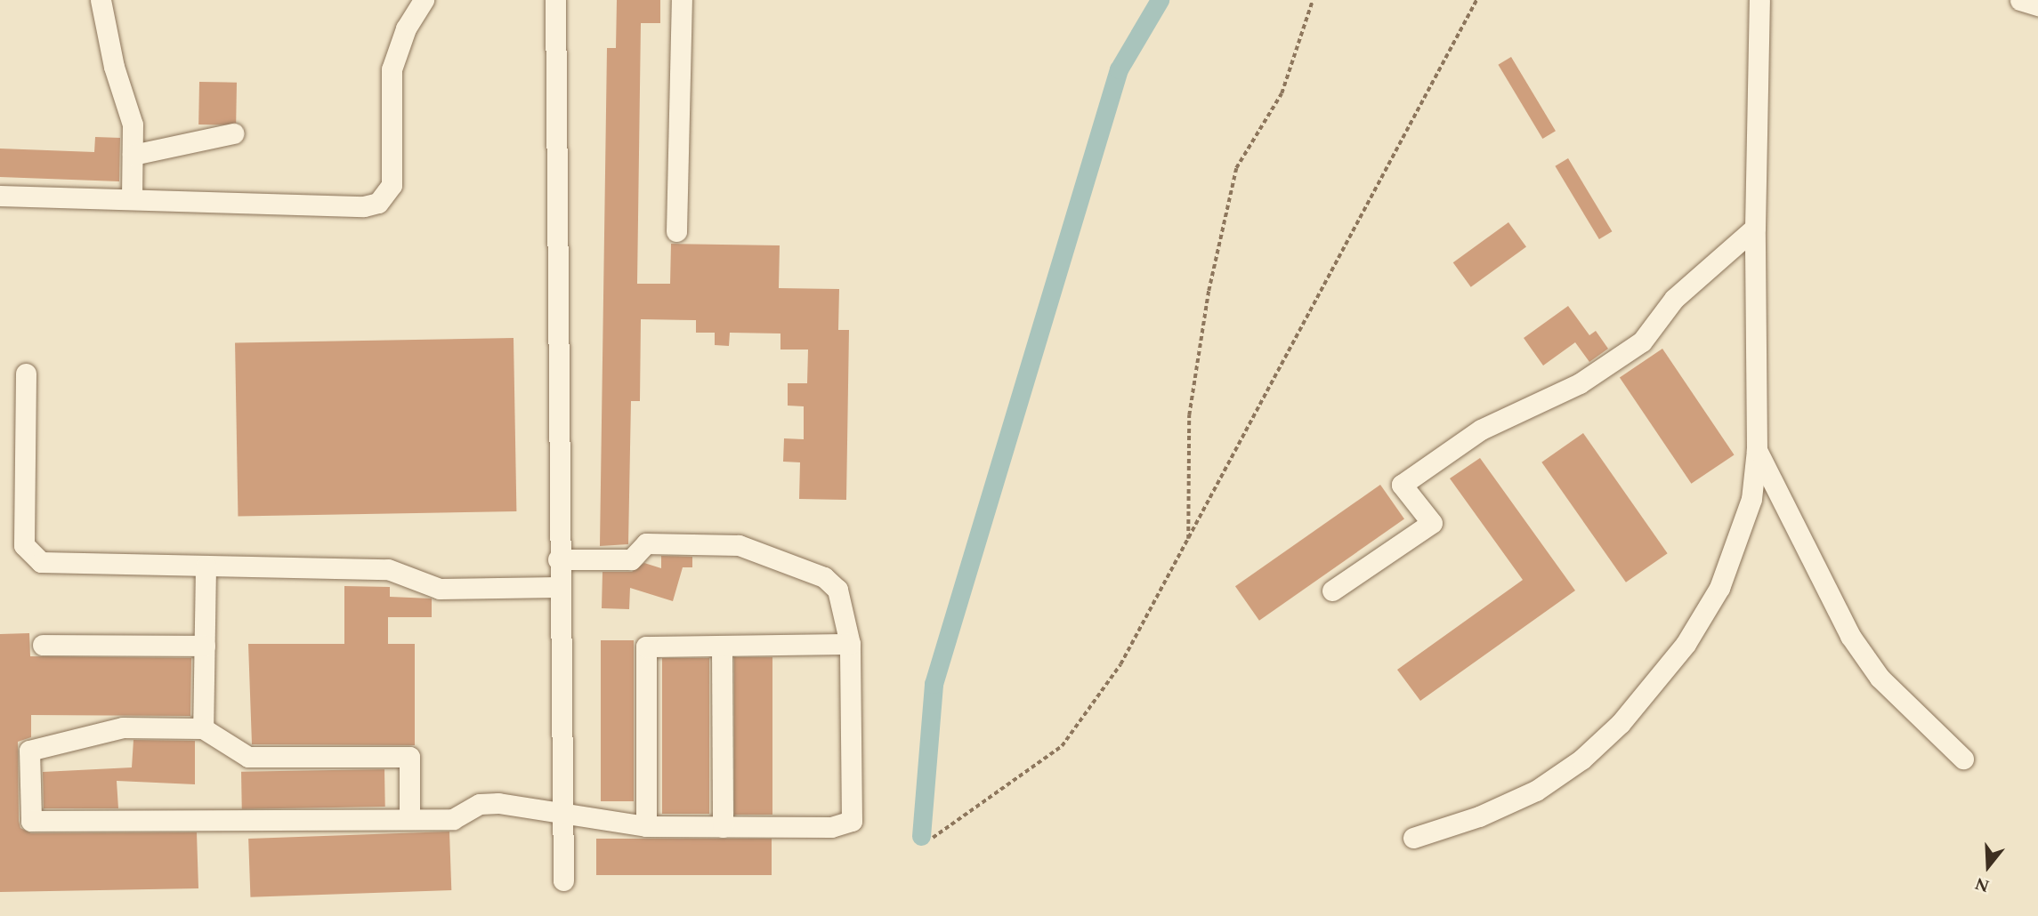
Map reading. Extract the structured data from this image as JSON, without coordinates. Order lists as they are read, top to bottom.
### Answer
{
  "north": "bottom"
}
